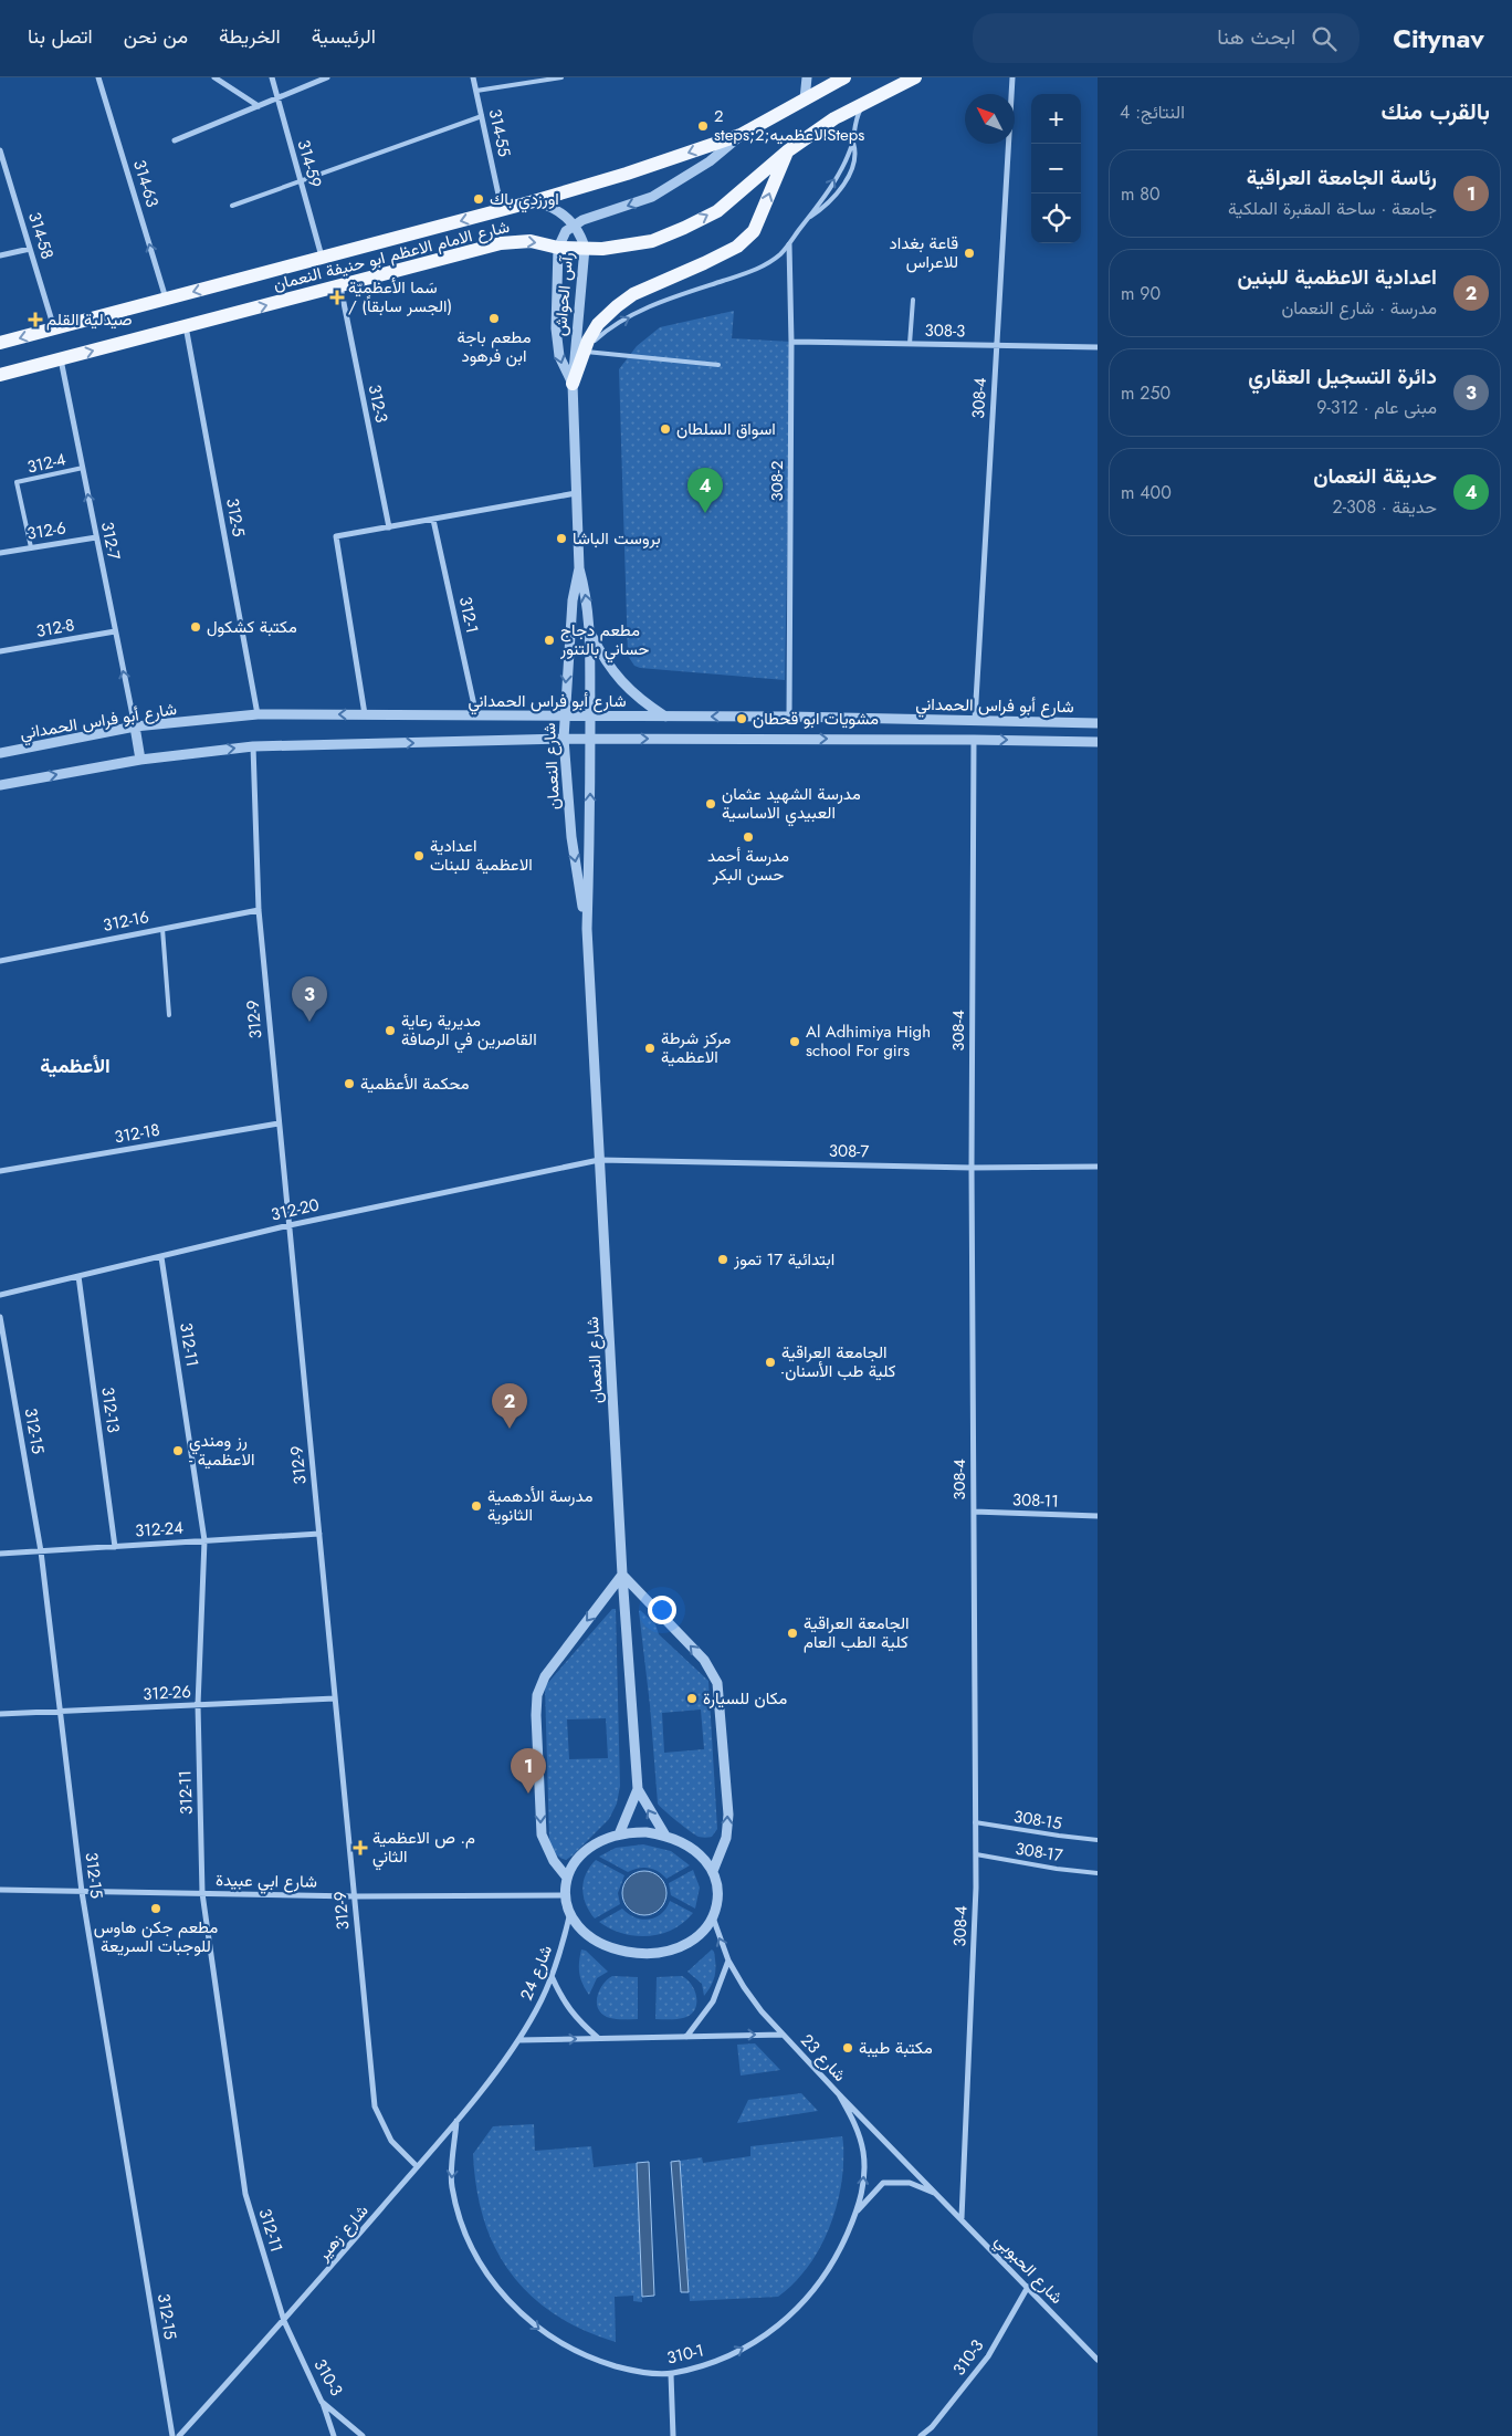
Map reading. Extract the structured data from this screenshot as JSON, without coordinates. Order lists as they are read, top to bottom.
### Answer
{
  "streets": {
    "main road": ["شارع الامام الاعظم ابو حنيفة النعمان"],
    "street": [
      "314-55",
      "314-59",
      "314-63",
      "314-58",
      "رآس الحواش",
      "308-3",
      "308-4",
      "312-3",
      "308-2",
      "312-5",
      "312-6",
      "312-7",
      "312-1",
      "312-8",
      "شارع أبو فراس الحمداني",
      "شارع النعمان",
      "312-16",
      "312-9",
      "312-18",
      "308-7",
      "312-20",
      "312-11",
      "312-13",
      "312-15",
      "308-11",
      "312-24",
      "312-26",
      "شارع ابي عبيدة",
      "شارع 24",
      "شارع 23",
      "شارع زهير",
      "شارع الحبوبي",
      "310-1",
      "310-3"
    ],
    "lane": ["312-4", "308-15", "308-17"]
  },
  "crossings": [
    ["314-59", "شارع الامام الاعظم ابو حنيفة النعمان"],
    ["314-63", "شارع الامام الاعظم ابو حنيفة النعمان"],
    ["314-58", "شارع الامام الاعظم ابو حنيفة النعمان"],
    ["شارع الامام الاعظم ابو حنيفة النعمان", "رآس الحواش"],
    ["شارع الامام الاعظم ابو حنيفة النعمان", "312-3"],
    ["شارع الامام الاعظم ابو حنيفة النعمان", "312-5"],
    ["شارع الامام الاعظم ابو حنيفة النعمان", "312-7"],
    ["شارع الامام الاعظم ابو حنيفة النعمان", "شارع النعمان"],
    ["رآس الحواش", "شارع النعمان"],
    ["308-3", "308-4"],
    ["308-3", "308-2"],
    ["308-4", "شارع أبو فراس الحمداني"],
    ["308-4", "308-7"],
    ["308-4", "308-11"],
    ["308-4", "308-15"],
    ["308-4", "308-17"],
    ["308-4", "شارع الحبوبي"],
    ["312-4", "312-6"],
    ["312-4", "312-7"],
    ["308-2", "شارع أبو فراس الحمداني"],
    ["312-5", "شارع أبو فراس الحمداني"],
    ["312-6", "312-7"],
    ["312-7", "312-8"],
    ["312-7", "شارع أبو فراس الحمداني"],
    ["312-1", "شارع أبو فراس الحمداني"],
    ["شارع أبو فراس الحمداني", "شارع النعمان"],
    ["شارع أبو فراس الحمداني", "312-9"],
    ["شارع النعمان", "308-7"],
    ["شارع النعمان", "312-20"],
    ["شارع النعمان", "شارع ابي عبيدة"],
    ["شارع النعمان", "شارع 24"],
    ["شارع النعمان", "شارع 23"],
    ["312-16", "312-9"],
    ["312-9", "312-18"],
    ["312-9", "312-20"],
    ["312-9", "312-24"],
    ["312-9", "312-26"],
    ["312-9", "شارع ابي عبيدة"],
    ["312-9", "شارع زهير"],
    ["308-7", "312-20"],
    ["312-20", "312-11"],
    ["312-20", "312-13"],
    ["312-11", "312-24"],
    ["312-11", "312-26"],
    ["312-11", "شارع ابي عبيدة"],
    ["312-11", "شارع زهير"],
    ["312-11", "310-3"],
    ["312-13", "312-24"],
    ["312-15", "312-24"],
    ["312-15", "312-26"],
    ["312-15", "شارع ابي عبيدة"],
    ["شارع ابي عبيدة", "شارع 24"],
    ["شارع ابي عبيدة", "شارع 23"],
    ["شارع 24", "شارع 23"],
    ["شارع 24", "شارع زهير"],
    ["شارع 23", "شارع الحبوبي"],
    ["شارع 23", "310-1"],
    ["شارع زهير", "310-1"],
    ["شارع زهير", "310-3"],
    ["شارع الحبوبي", "310-3"]
  ],
  "one_way": ["314-63", "312-7"],
  "districts": ["الأعظمية"],
  "places": {
    "other": [
      "2 steps;الاعظميه;2Steps",
      "اورزدي باك",
      "قاعة بغداد للاعراس",
      "مطعم باجة ابن فرهود",
      "اسواق السلطان",
      "بروست الباشا",
      "مكتبة كشكول",
      "مطعم دجاج حساني بالتنور",
      "مشويات ابو قحطان",
      "مدرسة الشهيد عثمان العبيدي الاساسية",
      "مدرسة أحمد حسن البكر",
      "اعدادية الاعظمية للبنات",
      "مديرية رعاية القاصرين في الرصافة",
      "Al Adhimiya High school For girs",
      "مركز شرطة الاعظمية",
      "محكمة الأعظمية",
      "ابتدائية 17 تموز",
      "الجامعة العراقية -كلية طب الأسنان",
      "رز ومندي - الاعظمية",
      "مدرسة الأدهمية الثانوية",
      "الجامعة العراقية كلية الطب العام",
      "مكان للسيارة",
      "مطعم جكن هاوس للوجبات السريعة",
      "مكتبة طيبة"
    ],
    "health": ["سَما الأعظميّة / (الجسر سابقاً)", "صيدلية القلم", "م. ص الاعظمية الثاني"]
  },
  "north": "top left",
  "page": {
    "header": "Citynav",
    "search": "ابحث هنا",
    "nav": [
      "الرئيسية",
      "الخريطة",
      "من نحن",
      "اتصل بنا"
    ],
    "heading": ["بالقرب منك", "النتائج: 4"],
    "map_buttons": ["+", "−"],
    "list": [
      {
        "mark": "1",
        "name": "رئاسة الجامعة العراقية",
        "note": "جامعة · ساحة المقبرة الملكية",
        "value": "80 m"
      },
      {
        "mark": "2",
        "name": "اعدادية الاعظمية للبنين",
        "note": "مدرسة · شارع النعمان",
        "value": "90 m"
      },
      {
        "mark": "3",
        "name": "دائرة التسجيل العقاري",
        "note": "مبنى عام · 312-9",
        "value": "250 m"
      },
      {
        "mark": "4",
        "name": "حديقة النعمان",
        "note": "حديقة · 308-2",
        "value": "400 m"
      }
    ],
    "pins": [
      "4",
      "3",
      "2",
      "1"
    ]
  }
}
